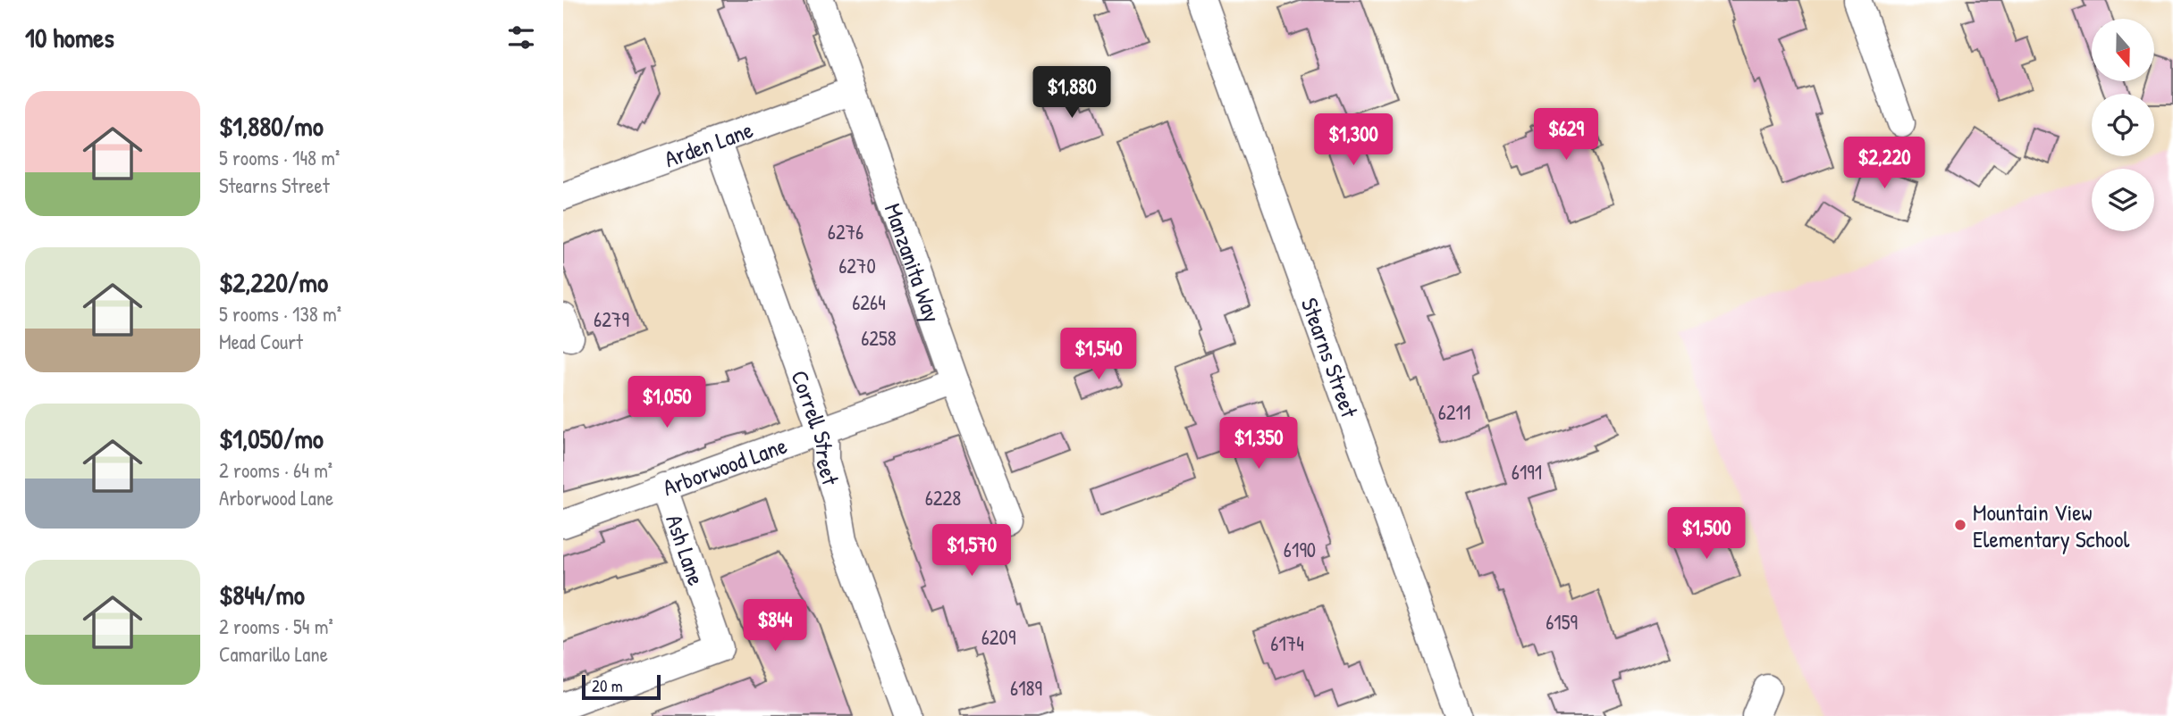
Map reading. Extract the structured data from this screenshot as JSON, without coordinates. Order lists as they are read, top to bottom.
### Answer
{
  "streets": {
    "street": [
      "Arden Lane",
      "Manzanita Way",
      "Stearns Street",
      "Correll Street",
      "Arborwood Lane",
      "Ash Lane"
    ]
  },
  "crossings": [
    ["Arden Lane", "Manzanita Way"],
    ["Arden Lane", "Correll Street"],
    ["Manzanita Way", "Arborwood Lane"],
    ["Correll Street", "Arborwood Lane"],
    ["Arborwood Lane", "Ash Lane"]
  ],
  "places": ["Mountain View Elementary School"],
  "house_numbers": [
    "6276",
    "6270",
    "6264",
    "6279",
    "6258",
    "6211",
    "6191",
    "6228",
    "6190",
    "6159",
    "6209",
    "6174",
    "6189"
  ],
  "scale_bar": "20 m",
  "north": "bottom",
  "page": {
    "heading": "10 homes",
    "price": [
      "$1,880",
      "$629",
      "$1,300",
      "$2,220",
      "$1,540",
      "$1,050",
      "$1,350",
      "$1,500",
      "$1,570",
      "$844"
    ],
    "list": [
      {
        "name": "$1,880/mo",
        "note": "5 rooms · 148 m² · Stearns Street"
      },
      {
        "name": "$2,220/mo",
        "note": "5 rooms · 138 m² · Mead Court"
      },
      {
        "name": "$1,050/mo",
        "note": "2 rooms · 64 m² · Arborwood Lane"
      },
      {
        "name": "$844/mo",
        "note": "2 rooms · 54 m² · Camarillo Lane"
      }
    ],
    "scale": "20 m"
  }
}
